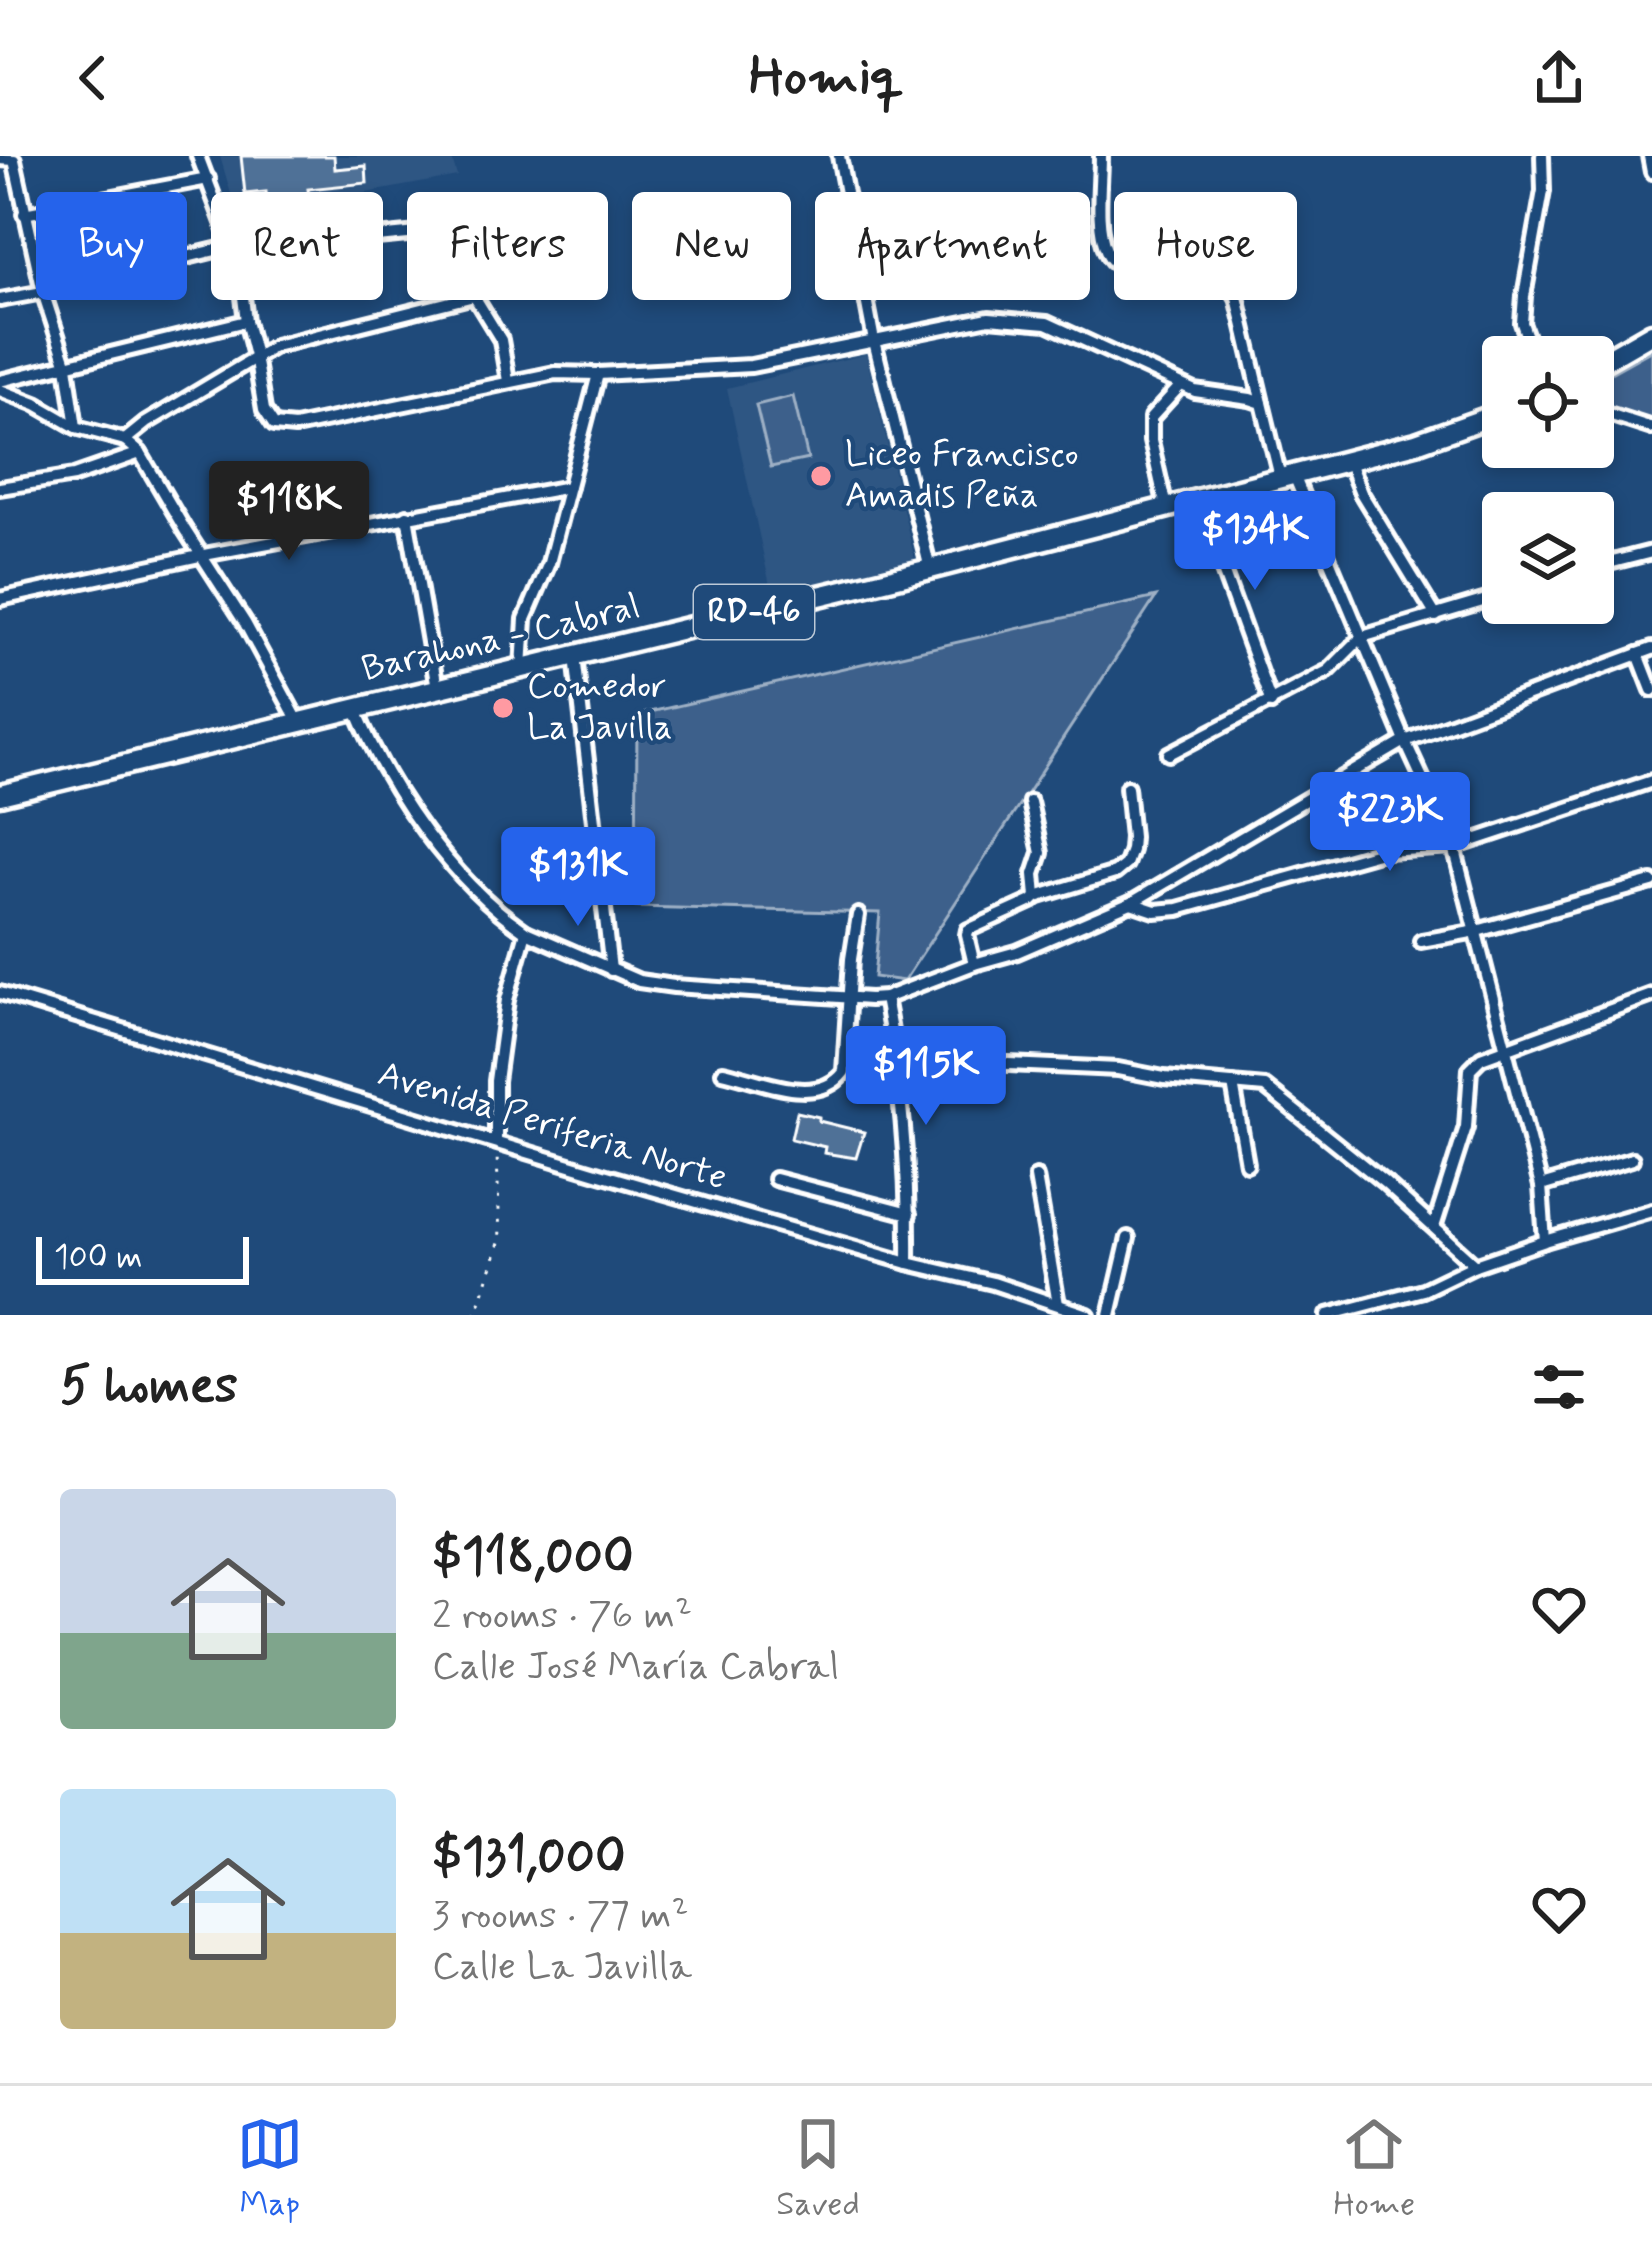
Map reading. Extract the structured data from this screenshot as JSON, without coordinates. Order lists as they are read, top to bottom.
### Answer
{
  "streets": {
    "main road": ["RD-46", "Barahona - Cabral"],
    "street": ["Avenida Periferia Norte"]
  },
  "places": ["Liceo Francisco Amadis Peña", "Comedor La Javilla"],
  "scale_bar": "100 m",
  "page": {
    "header": "Homiq",
    "chip": [
      "Buy",
      "Rent",
      "Filters",
      "New",
      "Apartment",
      "House"
    ],
    "price": [
      "$118K",
      "$134K",
      "$223K",
      "$131K",
      "$115K"
    ],
    "scale": "100 m",
    "heading": "5 homes",
    "list": [
      {
        "name": "$118,000",
        "note": "2 rooms · 76 m² · Calle José María Cabral"
      },
      {
        "name": "$131,000",
        "note": "3 rooms · 77 m² · Calle La Javilla"
      }
    ],
    "tabs": ["Map", "Saved", "Home"]
  }
}
